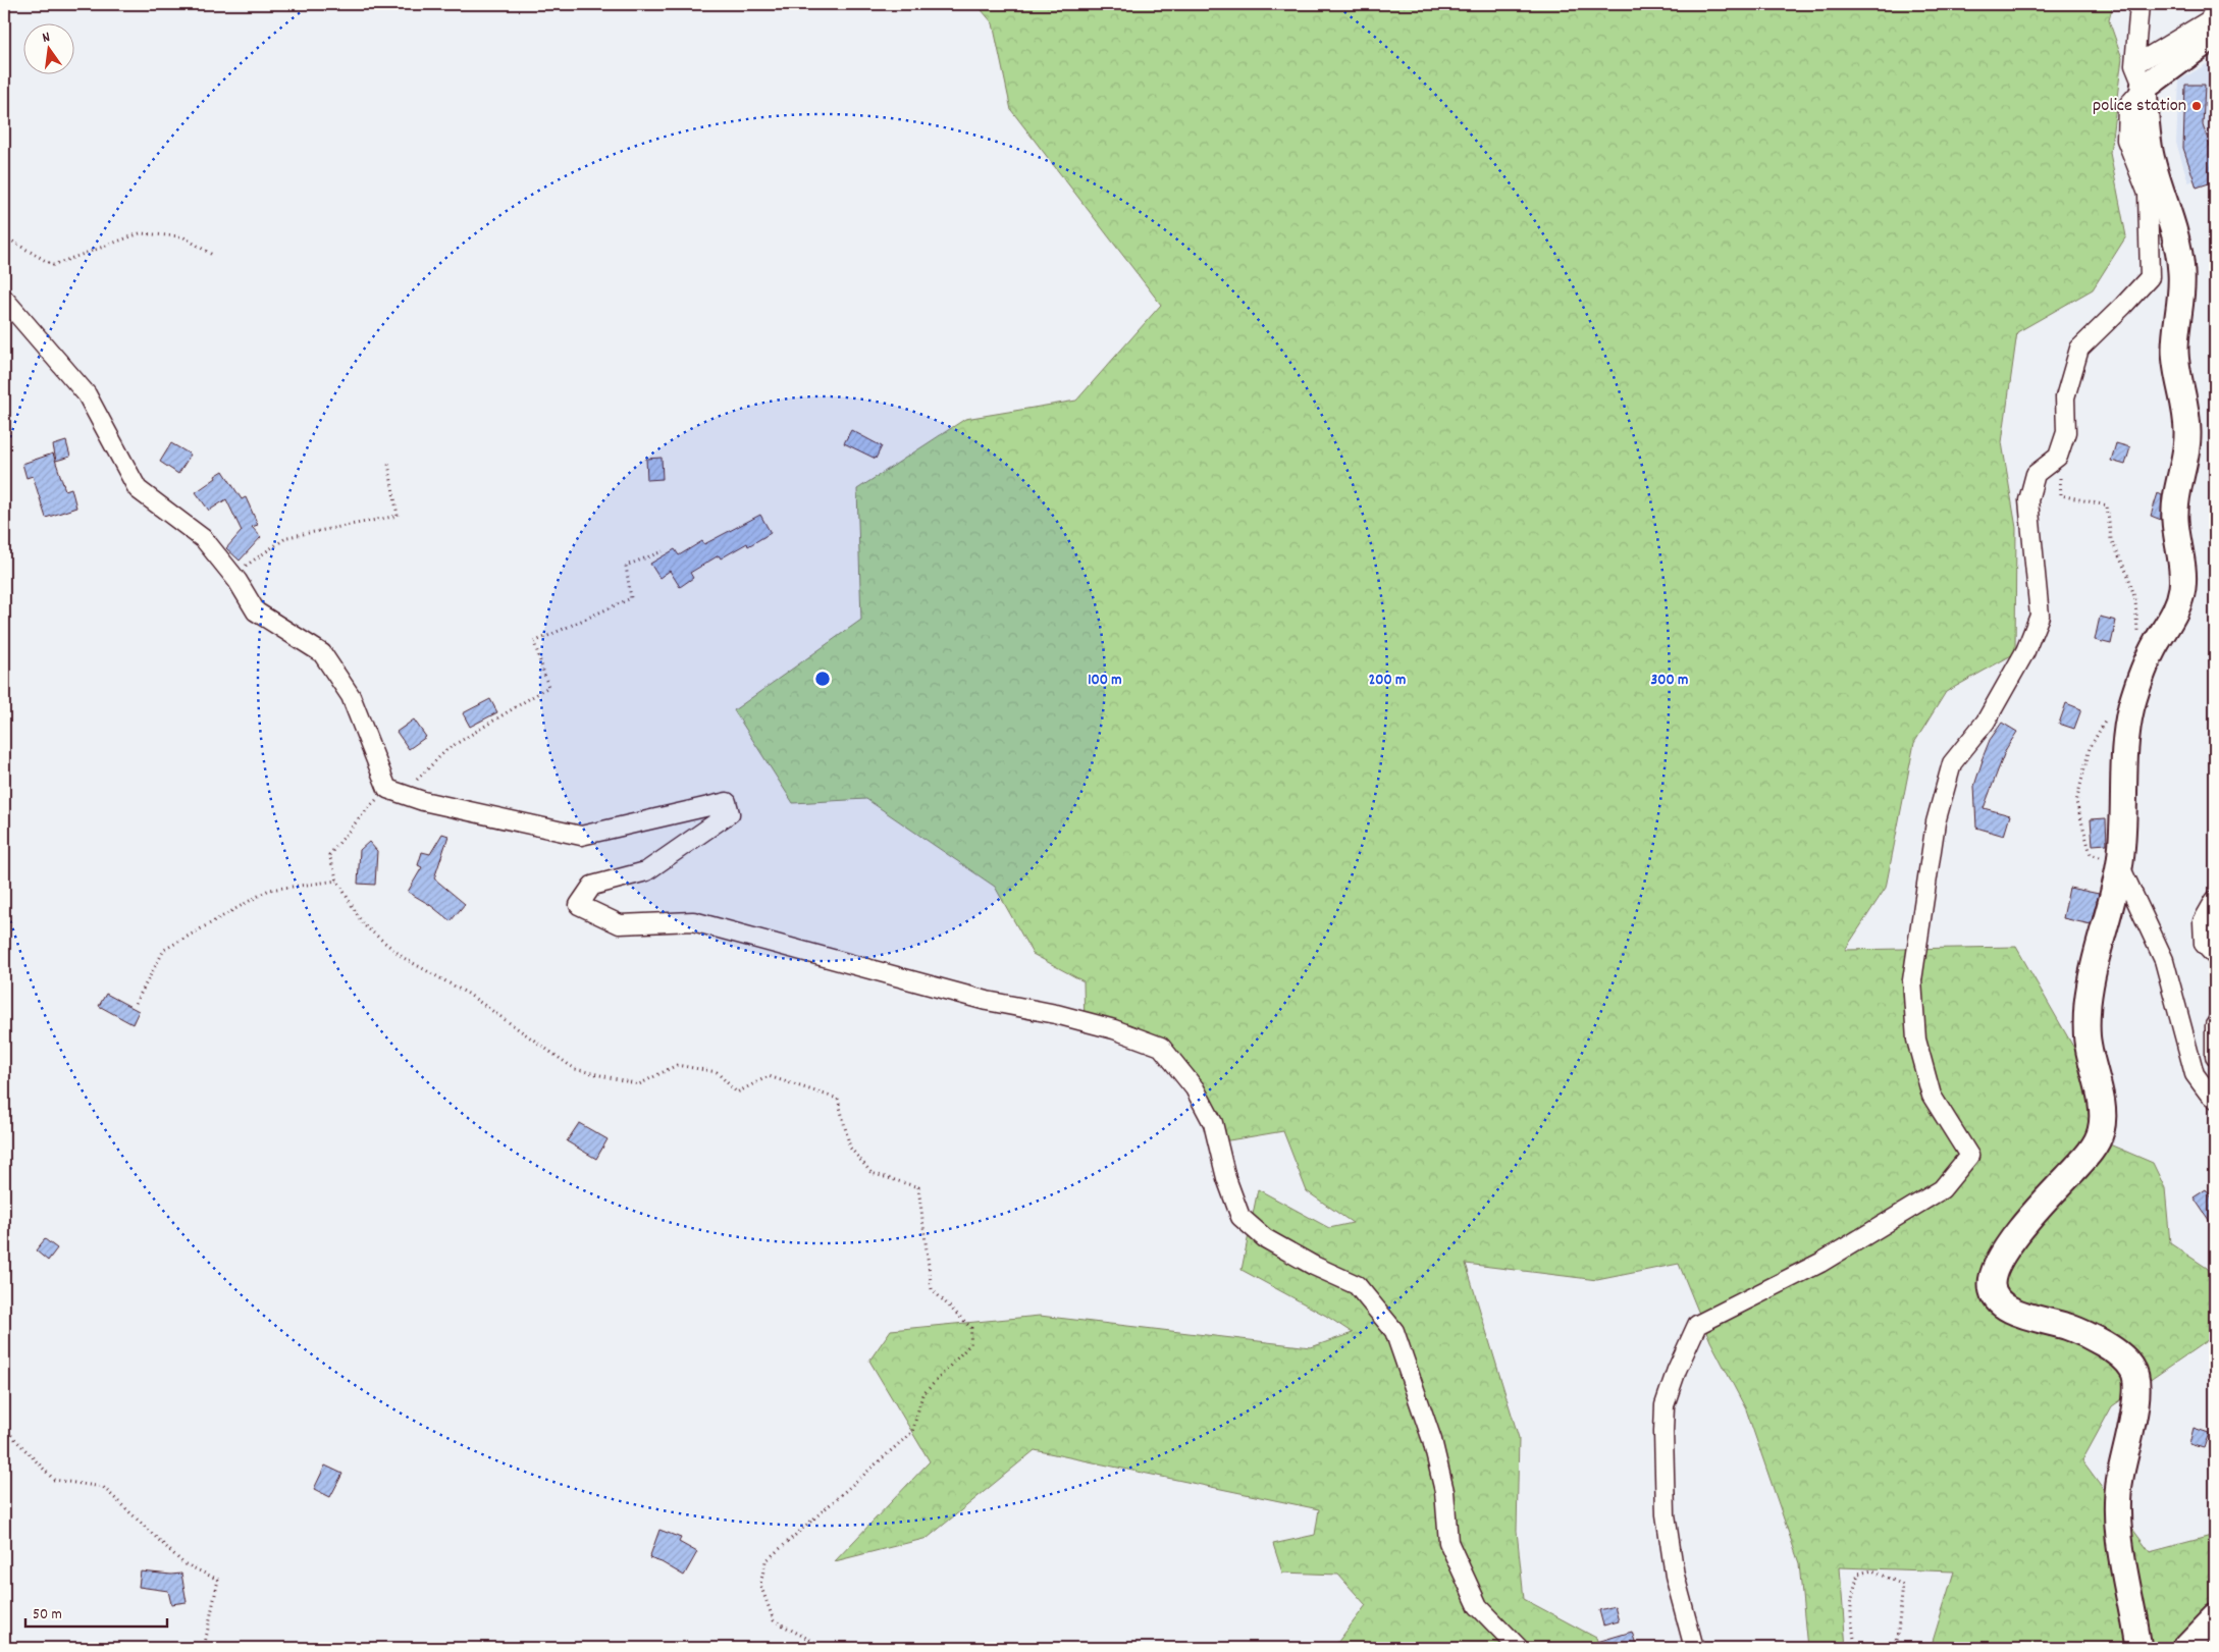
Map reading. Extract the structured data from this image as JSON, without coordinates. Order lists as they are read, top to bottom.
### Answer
{
  "places": ["police station"],
  "scale_bar": "50 m",
  "north": "top",
  "rings": ["100 m", "200 m", "300 m"]
}
